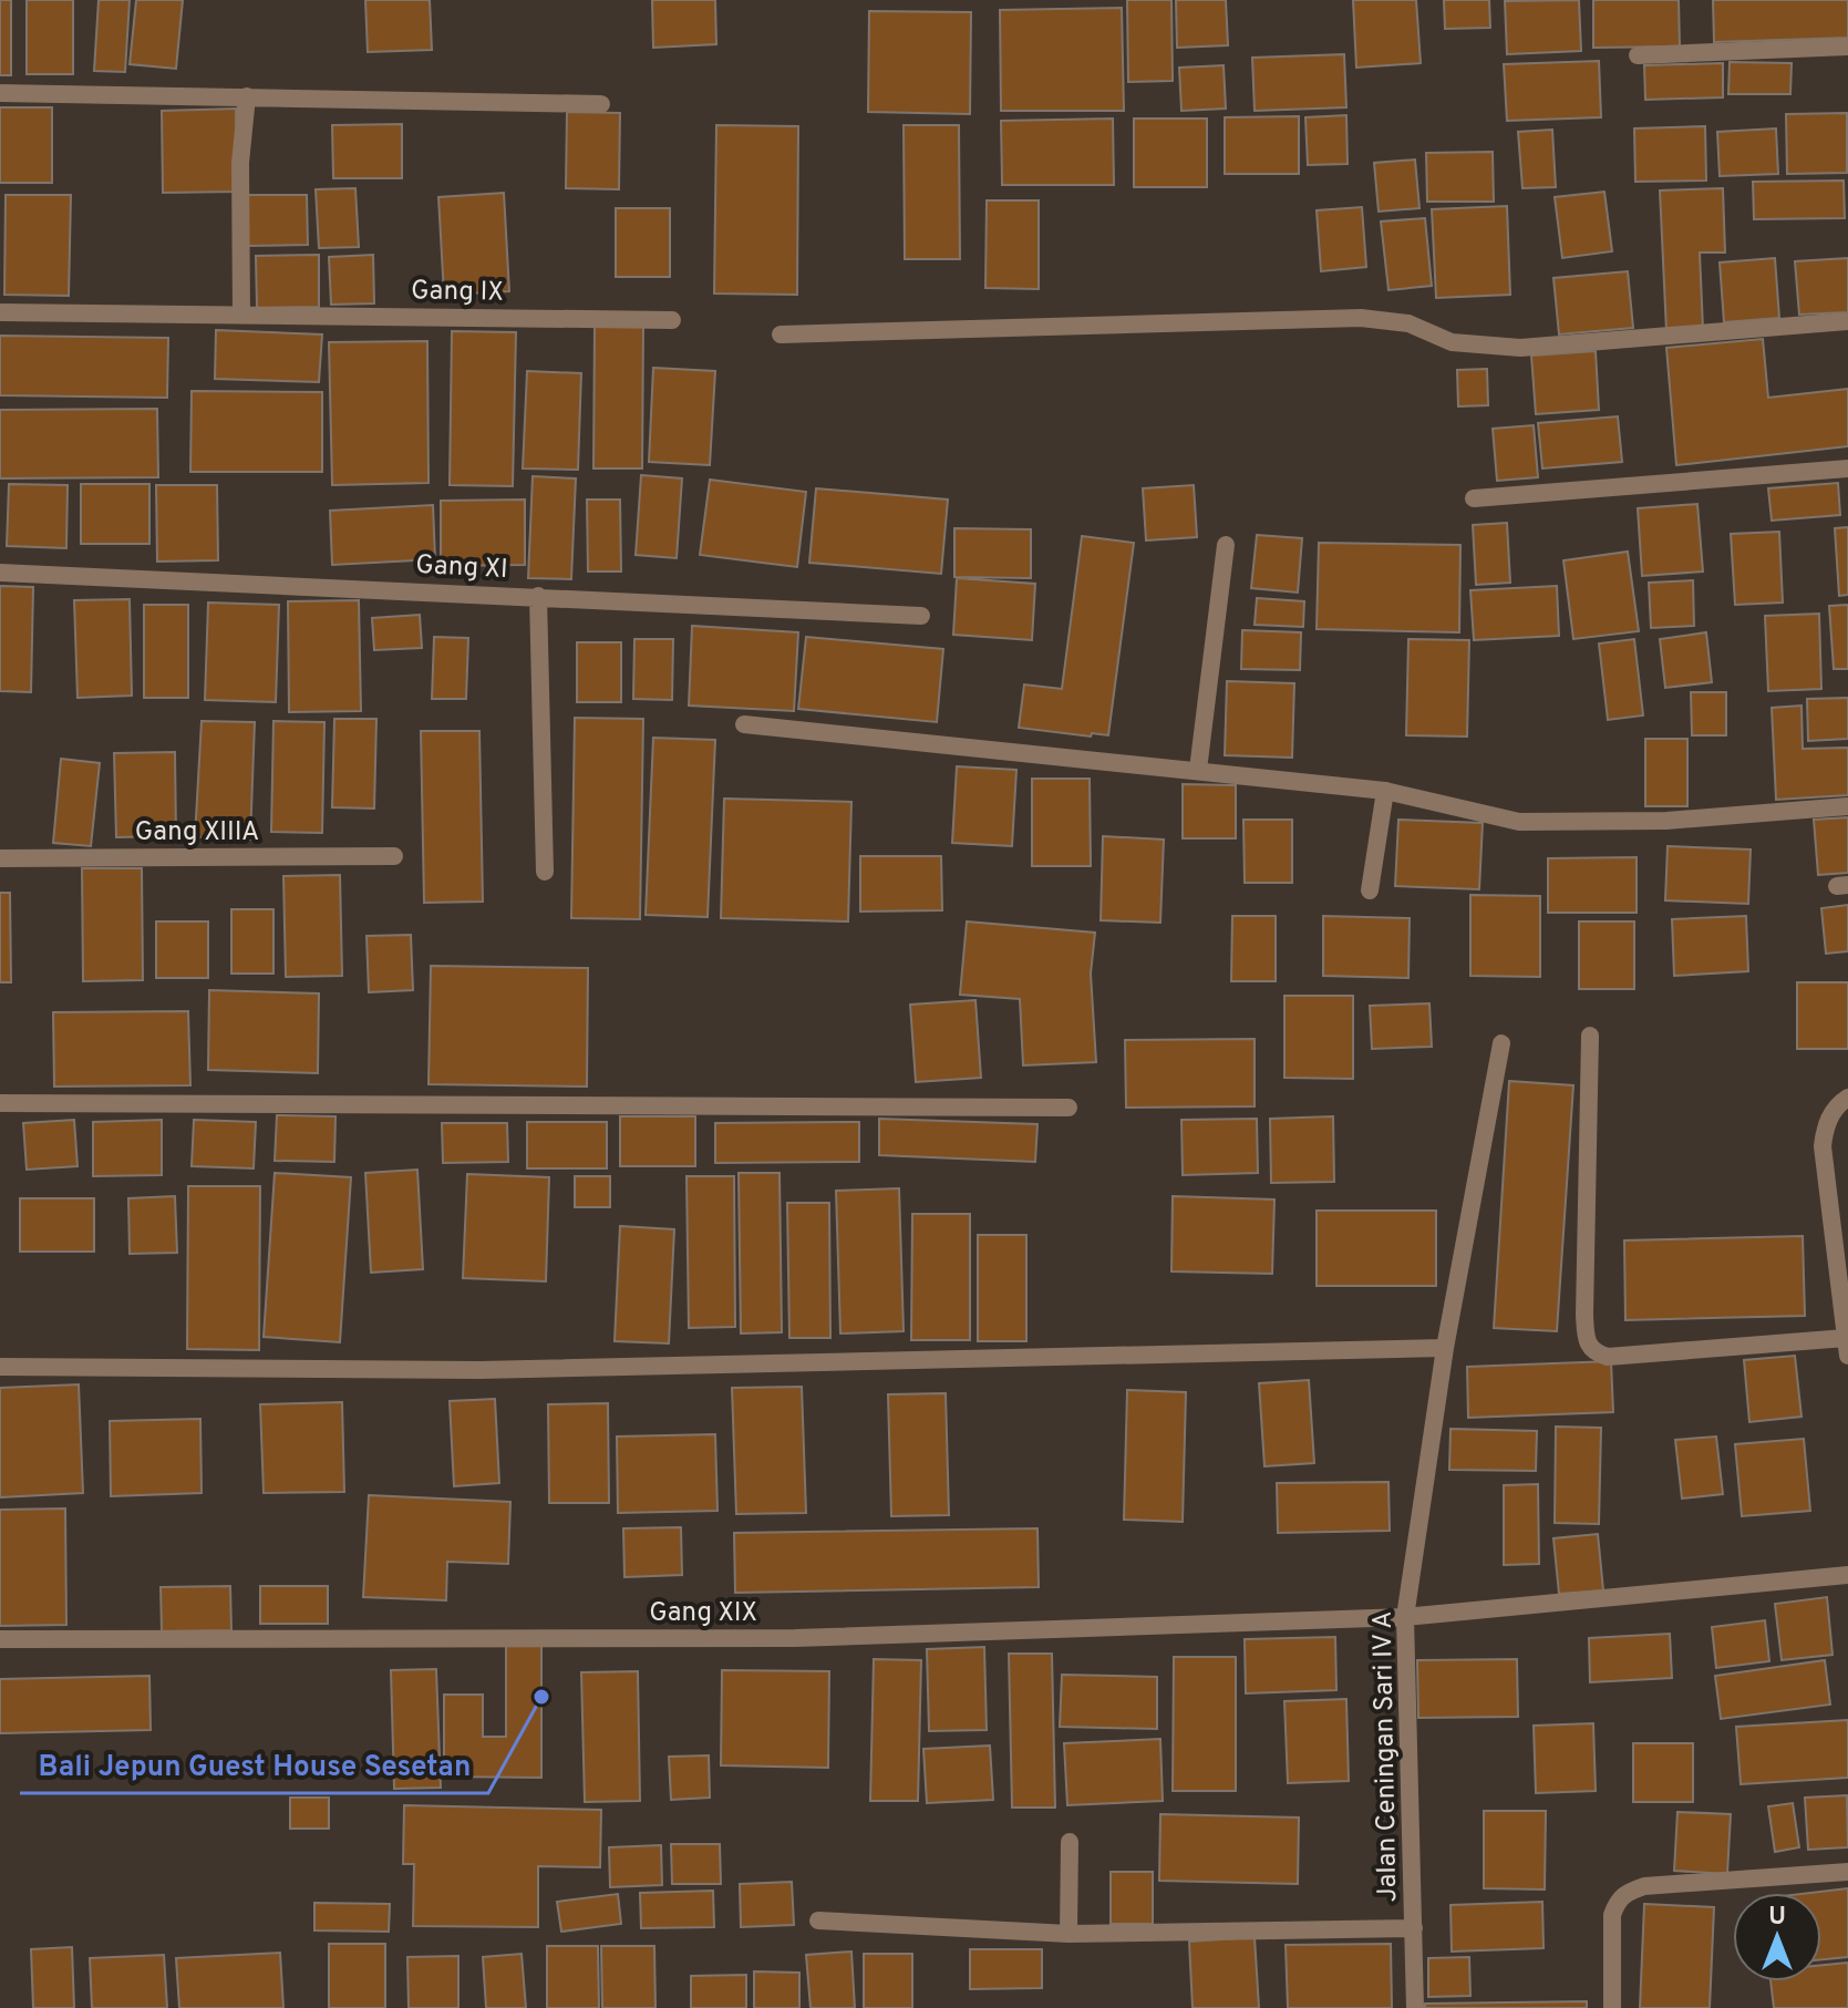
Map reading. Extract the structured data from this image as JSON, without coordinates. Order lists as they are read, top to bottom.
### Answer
{
  "streets": {
    "street": [
      "Gang IX",
      "Gang XI",
      "Gang XIIIA",
      "Gang XIX",
      "Jalan Ceningan Sari IV A"
    ]
  },
  "crossings": [
    ["Gang XIX", "Jalan Ceningan Sari IV A"]
  ],
  "places": ["Bali Jepun Guest House Sesetan"],
  "north": "top"
}
